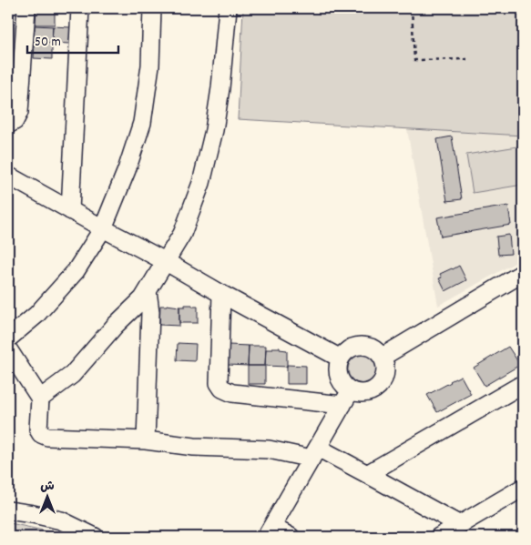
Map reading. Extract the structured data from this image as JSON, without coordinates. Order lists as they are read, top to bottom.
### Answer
{
  "scale_bar": "50 m",
  "north": "top"
}
